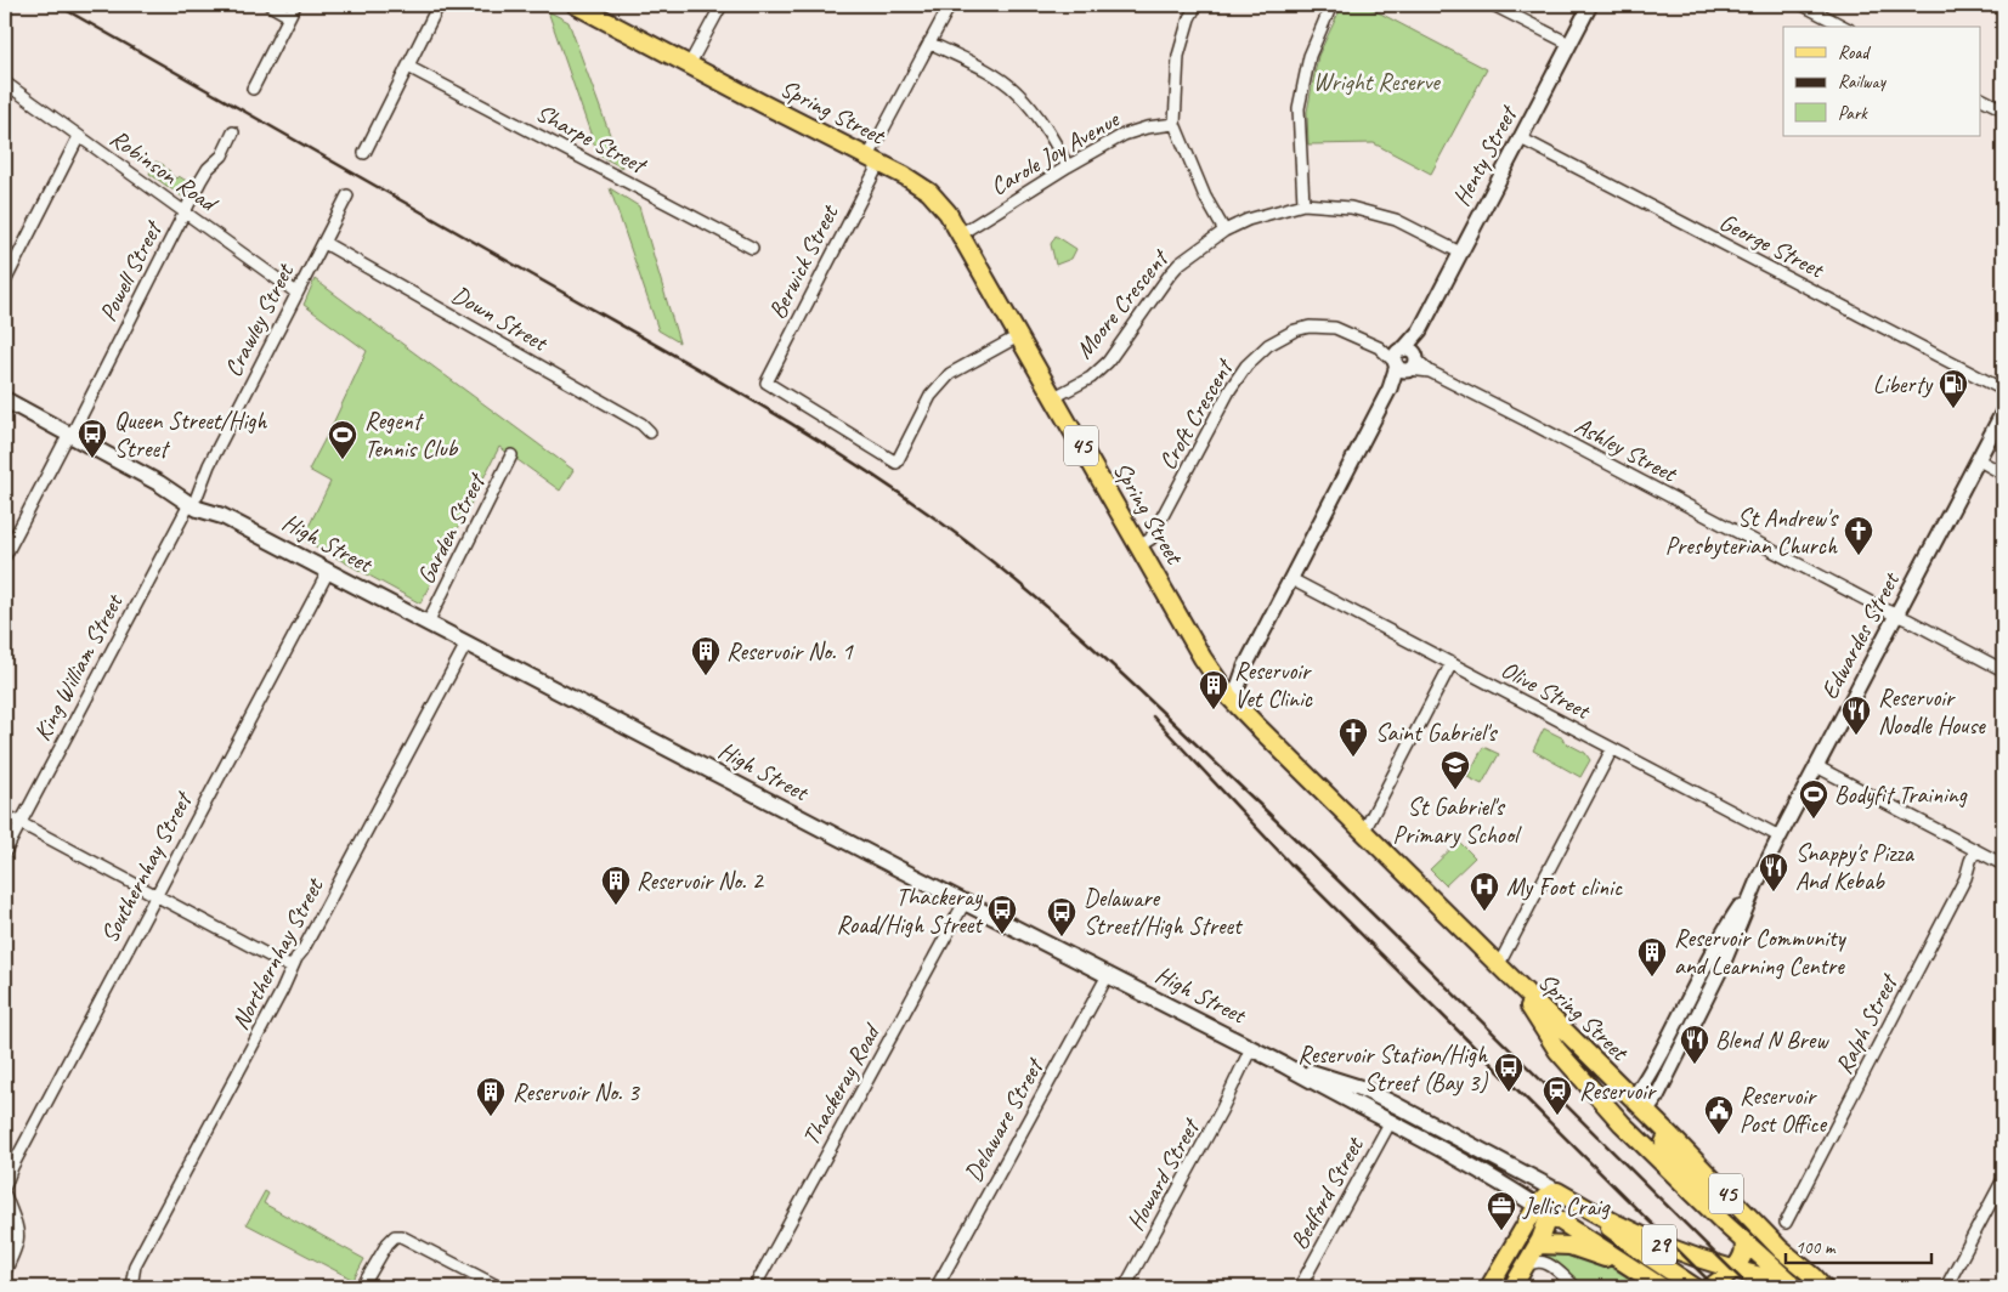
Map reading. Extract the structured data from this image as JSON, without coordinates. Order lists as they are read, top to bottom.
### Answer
{
  "streets": {
    "main road": [
      "Spring Street",
      "45",
      "High Street",
      "29"
    ],
    "street": [
      "Sharpe Street",
      "Carole Joy Avenue",
      "Henty Street",
      "Robinson Road",
      "George Street",
      "Berwick Street",
      "Powell Street",
      "Moore Crescent",
      "Down Street",
      "Crawley Street",
      "Croft Crescent",
      "Ashley Street",
      "Garden Street",
      "Edwardes Street",
      "King William Street",
      "Olive Street",
      "Southernhay Street",
      "Northernhay Street",
      "Ralph Street",
      "Thackeray Road",
      "Delaware Street",
      "Howard Street",
      "Bedford Street"
    ]
  },
  "crossings": [
    ["Spring Street", "Carole Joy Avenue"],
    ["Spring Street", "Berwick Street"],
    ["Spring Street", "Moore Crescent"],
    ["Spring Street", "Croft Crescent"],
    ["Spring Street", "High Street"],
    ["Spring Street", "Edwardes Street"],
    ["Henty Street", "George Street"],
    ["Henty Street", "Moore Crescent"],
    ["Henty Street", "Croft Crescent"],
    ["Henty Street", "Ashley Street"],
    ["Robinson Road", "Powell Street"],
    ["Robinson Road", "Crawley Street"],
    ["Powell Street", "High Street"],
    ["Down Street", "Crawley Street"],
    ["Crawley Street", "High Street"],
    ["Crawley Street", "King William Street"],
    ["Croft Crescent", "Ashley Street"],
    ["Ashley Street", "Edwardes Street"],
    ["Garden Street", "High Street"],
    ["High Street", "King William Street"],
    ["High Street", "Southernhay Street"],
    ["High Street", "Northernhay Street"],
    ["High Street", "Thackeray Road"],
    ["High Street", "Delaware Street"],
    ["High Street", "Howard Street"],
    ["High Street", "Bedford Street"],
    ["Edwardes Street", "Olive Street"]
  ],
  "parks": ["Wright Reserve"],
  "places": {
    "fuel station": ["Liberty"],
    "bus stop": [
      "Queen Street/High Street",
      "Thackeray Road/High Street",
      "Delaware Street/High Street",
      "Reservoir Station/High Street (Bay 3)"
    ],
    "sports": ["Regent Tennis Club", "Bodyfit Training"],
    "church": ["St Andrew's Presbyterian Church", "Saint Gabriel's"],
    "building": [
      "Reservoir No. 1",
      "Reservoir Vet Clinic",
      "Reservoir No. 2",
      "Reservoir Community and Learning Centre",
      "Reservoir No. 3"
    ],
    "restaurant": ["Reservoir Noodle House", "Snappy's Pizza And Kebab", "Blend N Brew"],
    "school or university": ["St Gabriel's Primary School"],
    "hospital": ["My Foot clinic"],
    "station": ["Reservoir"],
    "public building": ["Reservoir Post Office"],
    "office": ["Jellis Craig"]
  },
  "legend": ["Road", "Railway", "Park"],
  "scale_bar": "100 m"
}
